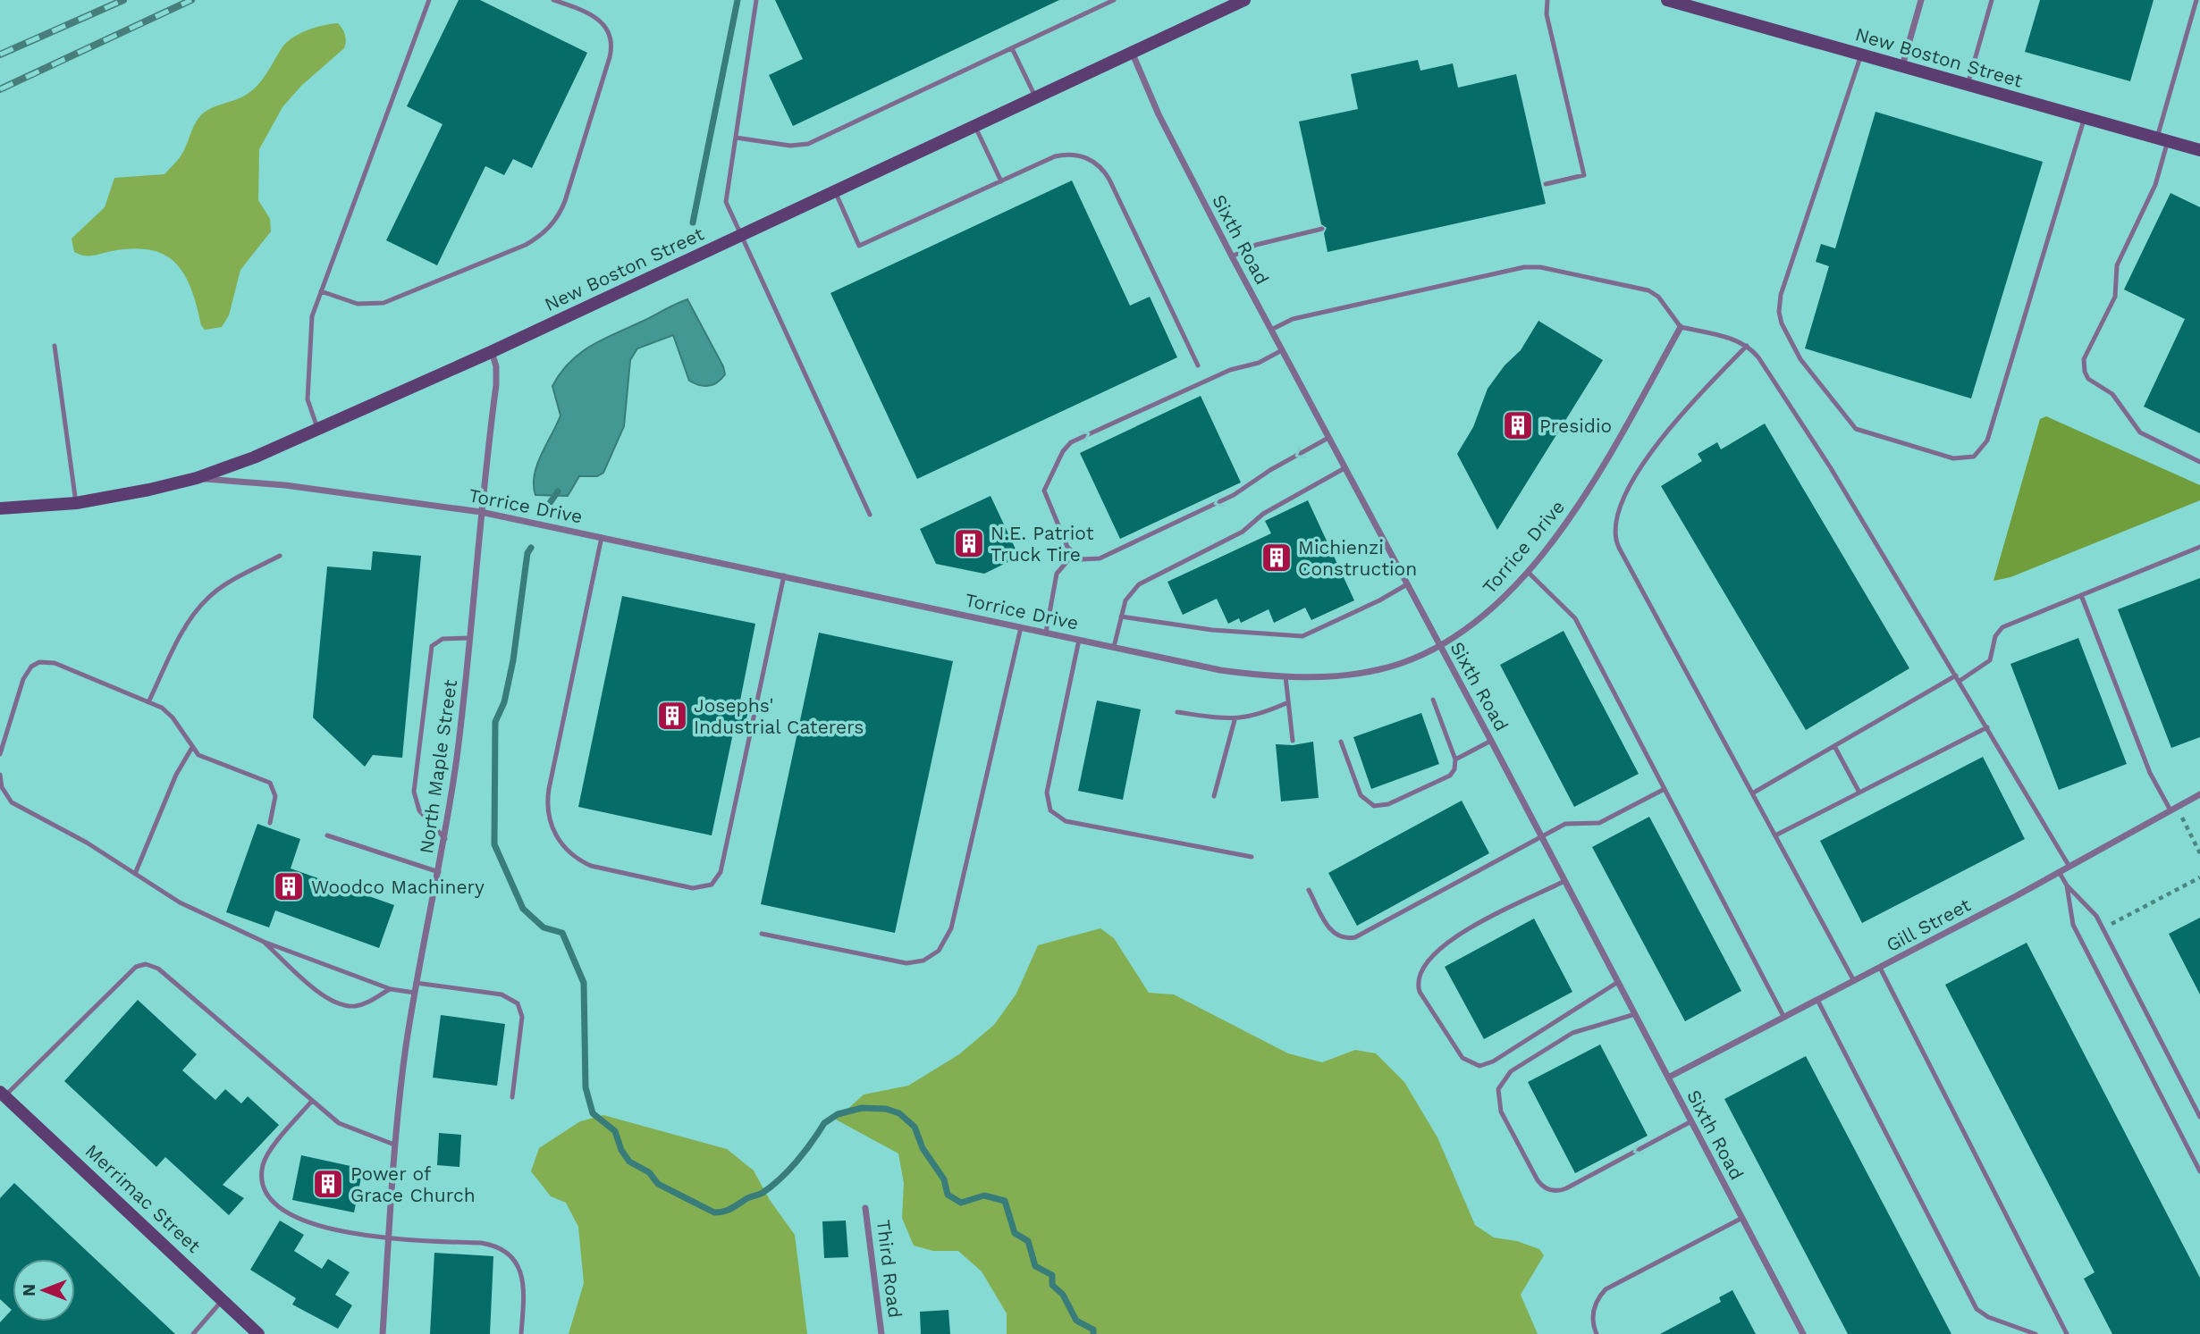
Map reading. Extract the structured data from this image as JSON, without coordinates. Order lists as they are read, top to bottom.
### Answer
{
  "streets": {
    "main road": ["New Boston Street", "Merrimac Street"],
    "street": [
      "Sixth Road",
      "Torrice Drive",
      "North Maple Street",
      "Gill Street",
      "Third Road"
    ]
  },
  "crossings": [
    ["New Boston Street", "Sixth Road"],
    ["New Boston Street", "Torrice Drive"],
    ["New Boston Street", "North Maple Street"],
    ["Sixth Road", "Torrice Drive"],
    ["Sixth Road", "Gill Street"],
    ["Torrice Drive", "North Maple Street"]
  ],
  "places": {
    "building": [
      "Presidio",
      "N.E. Patriot Truck Tire",
      "Michienzi Construction",
      "Josephs' Industrial Caterers",
      "Woodco Machinery",
      "Power of Grace Church"
    ]
  },
  "north": "left"
}
